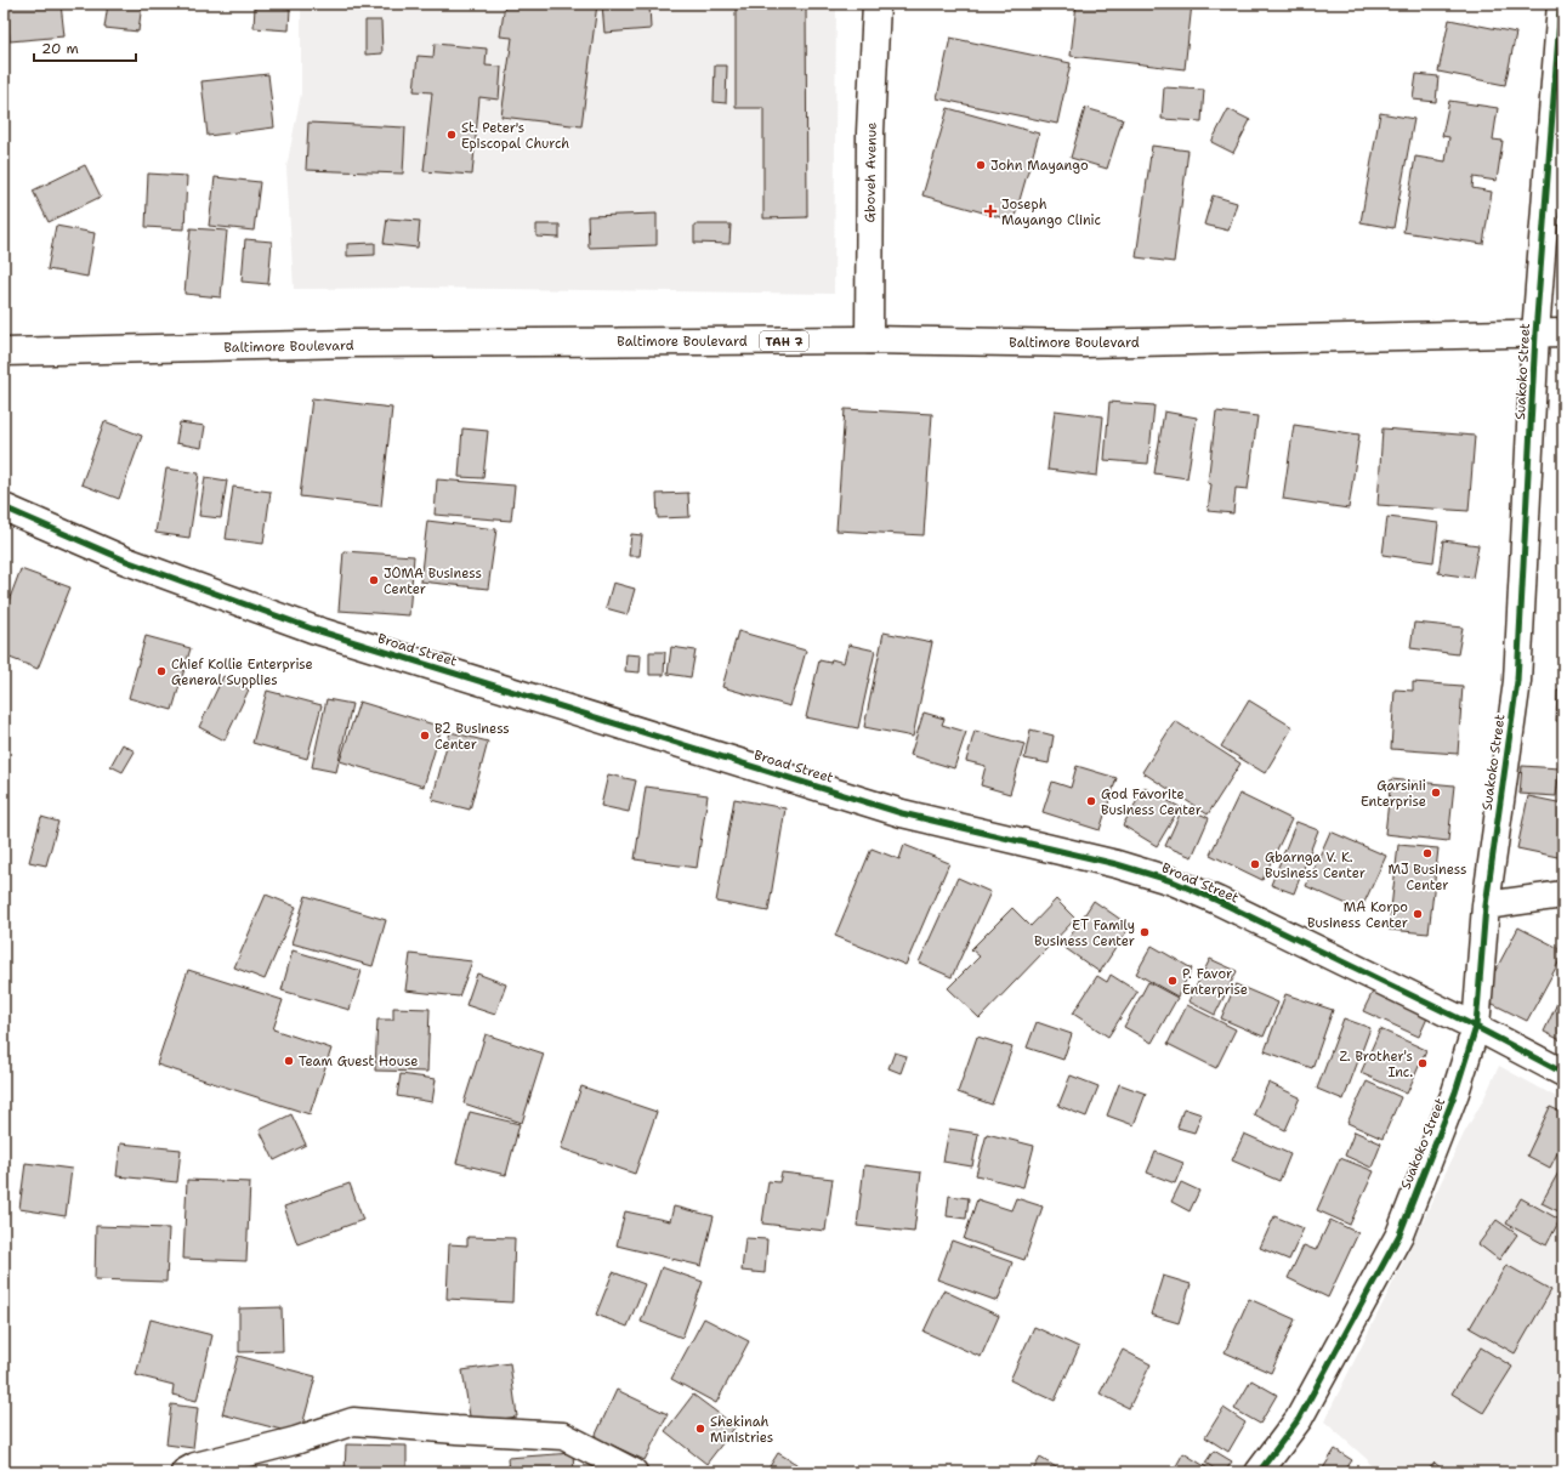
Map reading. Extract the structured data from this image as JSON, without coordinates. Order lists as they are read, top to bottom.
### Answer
{
  "streets": {
    "main road": [
      "Gboveh Avenue",
      "Baltimore Boulevard",
      "TAH 7",
      "Suakoko Street",
      "Broad Street"
    ]
  },
  "crossings": [
    ["Gboveh Avenue", "Baltimore Boulevard"],
    ["Baltimore Boulevard", "Suakoko Street"],
    ["Suakoko Street", "Broad Street"]
  ],
  "places": {
    "other": [
      "St. Peter's Episcopal Church",
      "John Mayango",
      "JOMA Business Center",
      "Chief Kollie Enterprise General Supplies",
      "B2 Business Center",
      "Garsinii Enterprise",
      "God Favorite Business Center",
      "MJ Business Center",
      "Gbarnga V. K. Business Center",
      "MA Korpo Business Center",
      "ET Family Business Center",
      "P. Favor Enterprise",
      "Team Guest House",
      "Z. Brother's Inc.",
      "Shekinah Ministries"
    ],
    "health": ["Joseph Mayango Clinic"]
  },
  "scale_bar": "20 m"
}
